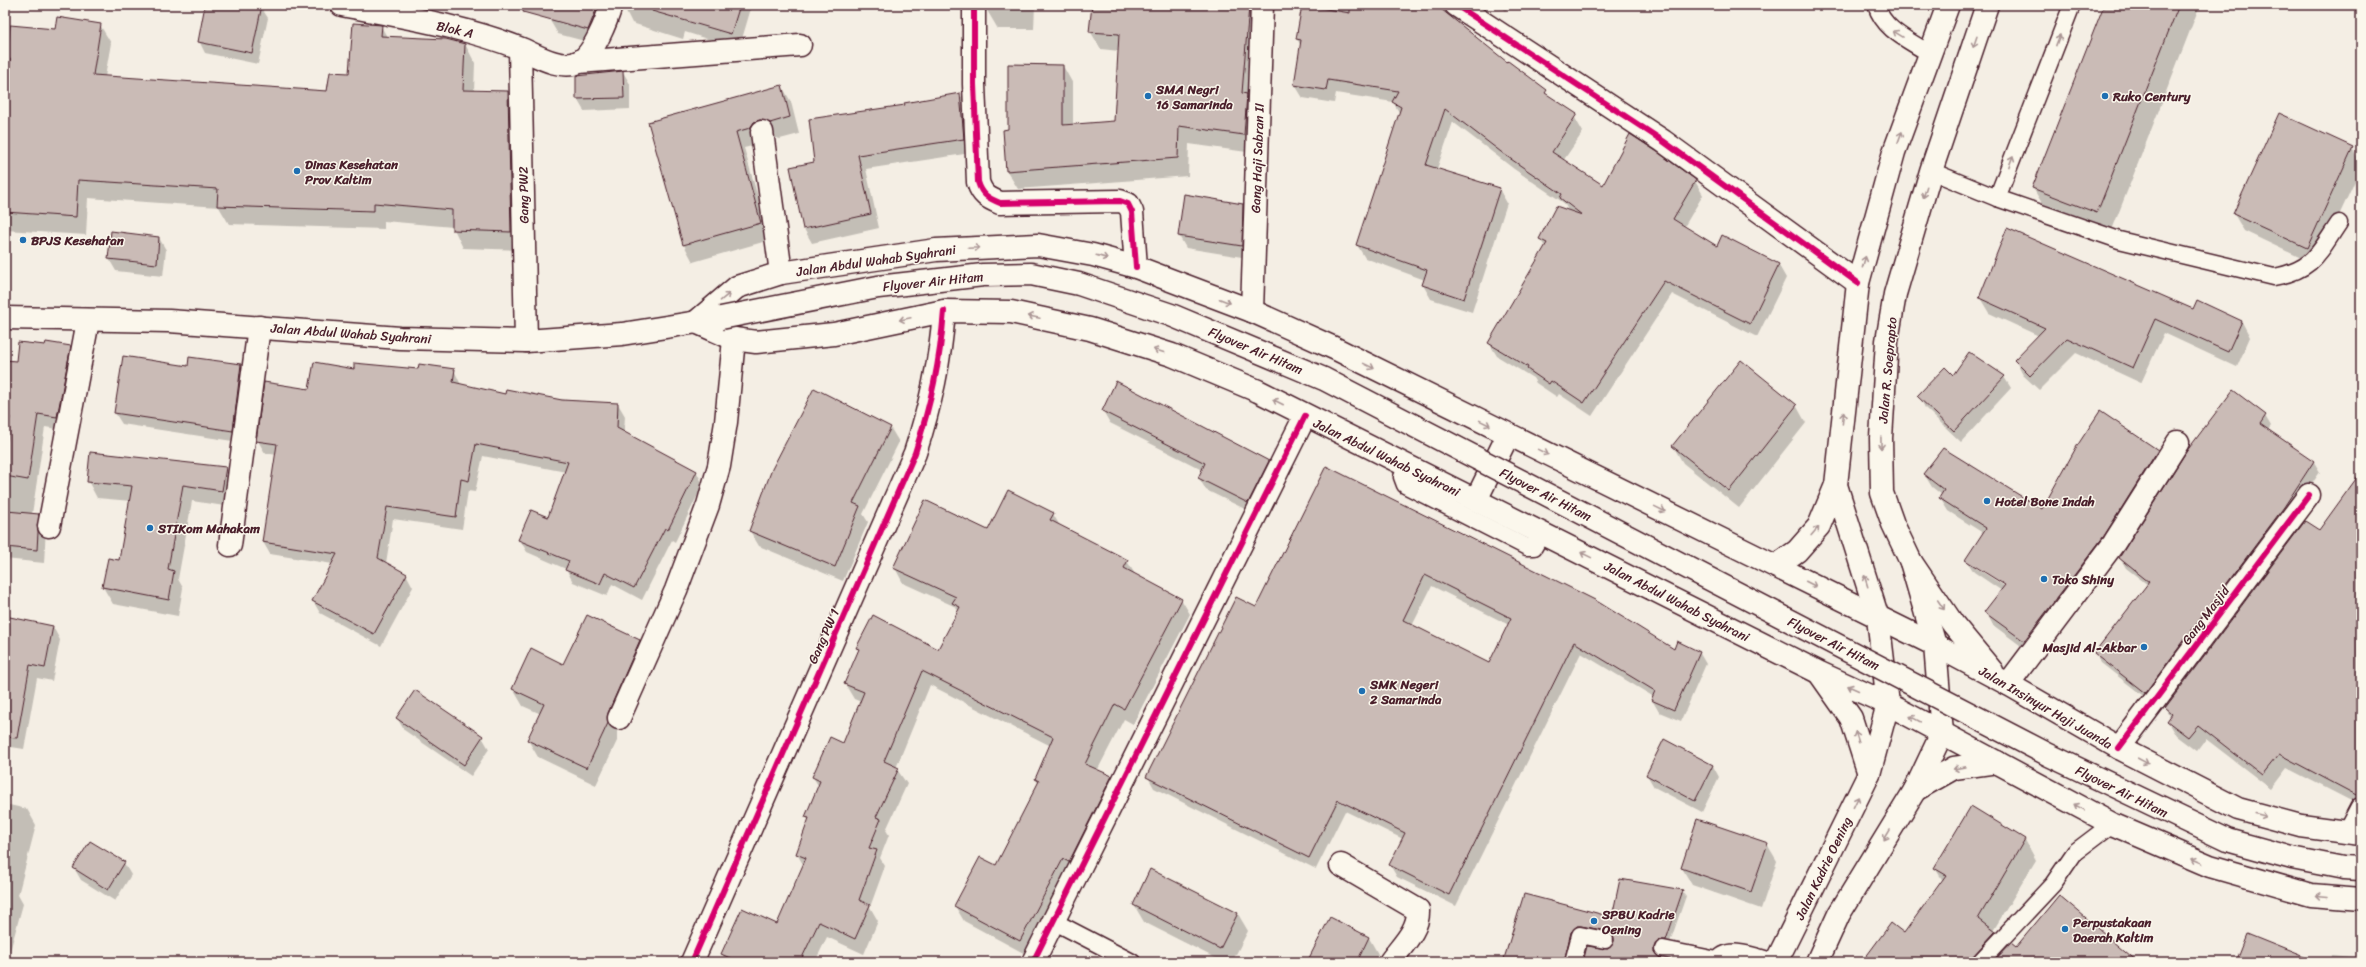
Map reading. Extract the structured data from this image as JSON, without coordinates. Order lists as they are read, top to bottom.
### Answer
{
  "streets": {
    "main road": [
      "Blok A",
      "Gang Haji Sabran II",
      "Gang PW2",
      "Jalan Abdul Wahab Syahrani",
      "Flyover Air Hitam",
      "Jalan R. Soeprapto",
      "Gang Masjid",
      "Gang PW 1",
      "Jalan Insinyur Haji Juanda",
      "Jalan Kadrie Oening"
    ]
  },
  "crossings": [
    ["Blok A", "Gang PW2"],
    ["Gang Haji Sabran II", "Jalan Abdul Wahab Syahrani"],
    ["Gang PW2", "Jalan Abdul Wahab Syahrani"],
    ["Jalan Abdul Wahab Syahrani", "Flyover Air Hitam"],
    ["Jalan Abdul Wahab Syahrani", "Jalan R. Soeprapto"],
    ["Jalan Abdul Wahab Syahrani", "Gang PW 1"],
    ["Jalan Abdul Wahab Syahrani", "Jalan Insinyur Haji Juanda"],
    ["Jalan Abdul Wahab Syahrani", "Jalan Kadrie Oening"],
    ["Jalan R. Soeprapto", "Jalan Insinyur Haji Juanda"],
    ["Gang Masjid", "Jalan Insinyur Haji Juanda"]
  ],
  "places": [
    "SMA Negri 16 Samarinda",
    "Ruko Century",
    "Dinas Kesehatan Prov Kaltim",
    "BPJS Kesehatan",
    "Hotel Bone Indah",
    "STIKom Mahakam",
    "Toko Shiny",
    "Masjid Al-Akbar",
    "SMK Negeri 2 Samarinda",
    "SPBU Kadrie Oening",
    "Perpustakaan Daerah Kaltim"
  ]
}
